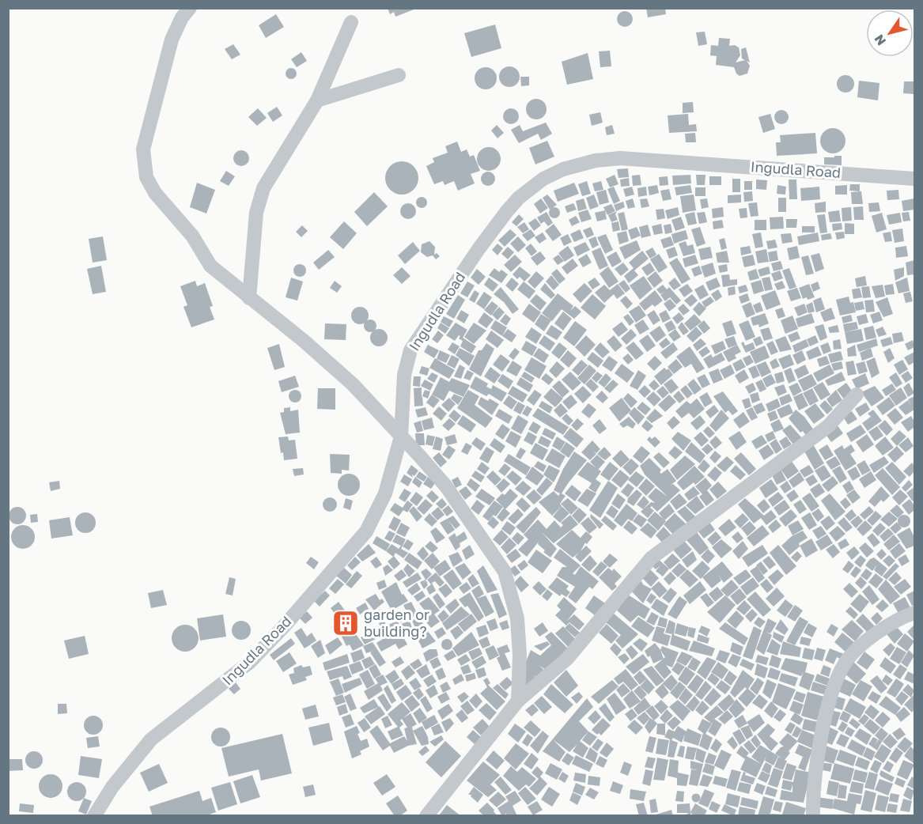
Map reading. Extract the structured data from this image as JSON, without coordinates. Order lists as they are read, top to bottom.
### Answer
{
  "streets": {
    "street": ["Ingudla Road"]
  },
  "places": {
    "building": ["garden or building?"]
  },
  "north": "bottom left"
}
